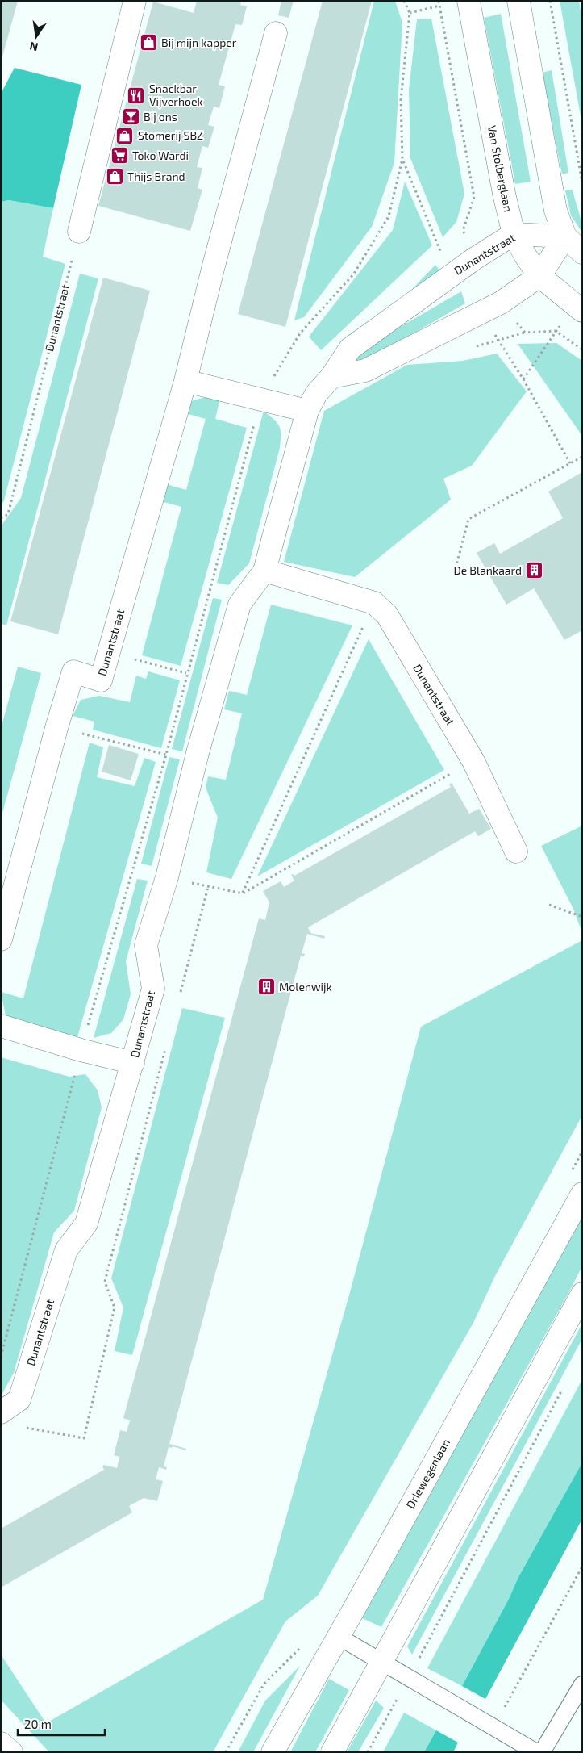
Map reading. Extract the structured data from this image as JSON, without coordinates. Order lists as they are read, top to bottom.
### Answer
{
  "streets": {
    "street": ["Van Stolberglaan", "Dunantstraat", "Driewegenlaan"]
  },
  "crossings": [
    ["Van Stolberglaan", "Dunantstraat"]
  ],
  "places": {
    "shop": ["Bij mijn kapper", "Stomerij SBZ", "Thijs Brand"],
    "restaurant": ["Snackbar Vijverhoek"],
    "bar": ["Bij ons"],
    "supermarket": ["Toko Wardi"],
    "building": ["De Blankaard", "Molenwijk"]
  },
  "scale_bar": "20 m",
  "north": "bottom"
}
